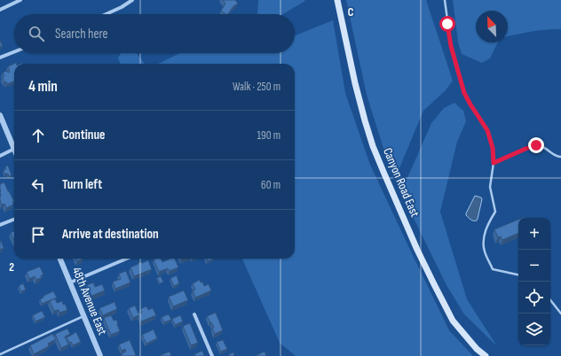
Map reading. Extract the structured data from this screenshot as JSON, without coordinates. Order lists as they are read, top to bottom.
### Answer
{
  "streets": {
    "main road": ["Canyon Road East"],
    "street": ["48th Avenue East"]
  },
  "north": "top left",
  "page": {
    "search": "Search here",
    "heading": ["4 min", "Walk · 250 m"],
    "list": [
      ["Continue", "190 m"],
      ["Turn left", "60 m"],
      "Arrive at destination"
    ],
    "map_buttons": ["+", "−"]
  },
  "grid": {
    "columns": ["C"],
    "rows": ["2"]
  }
}
